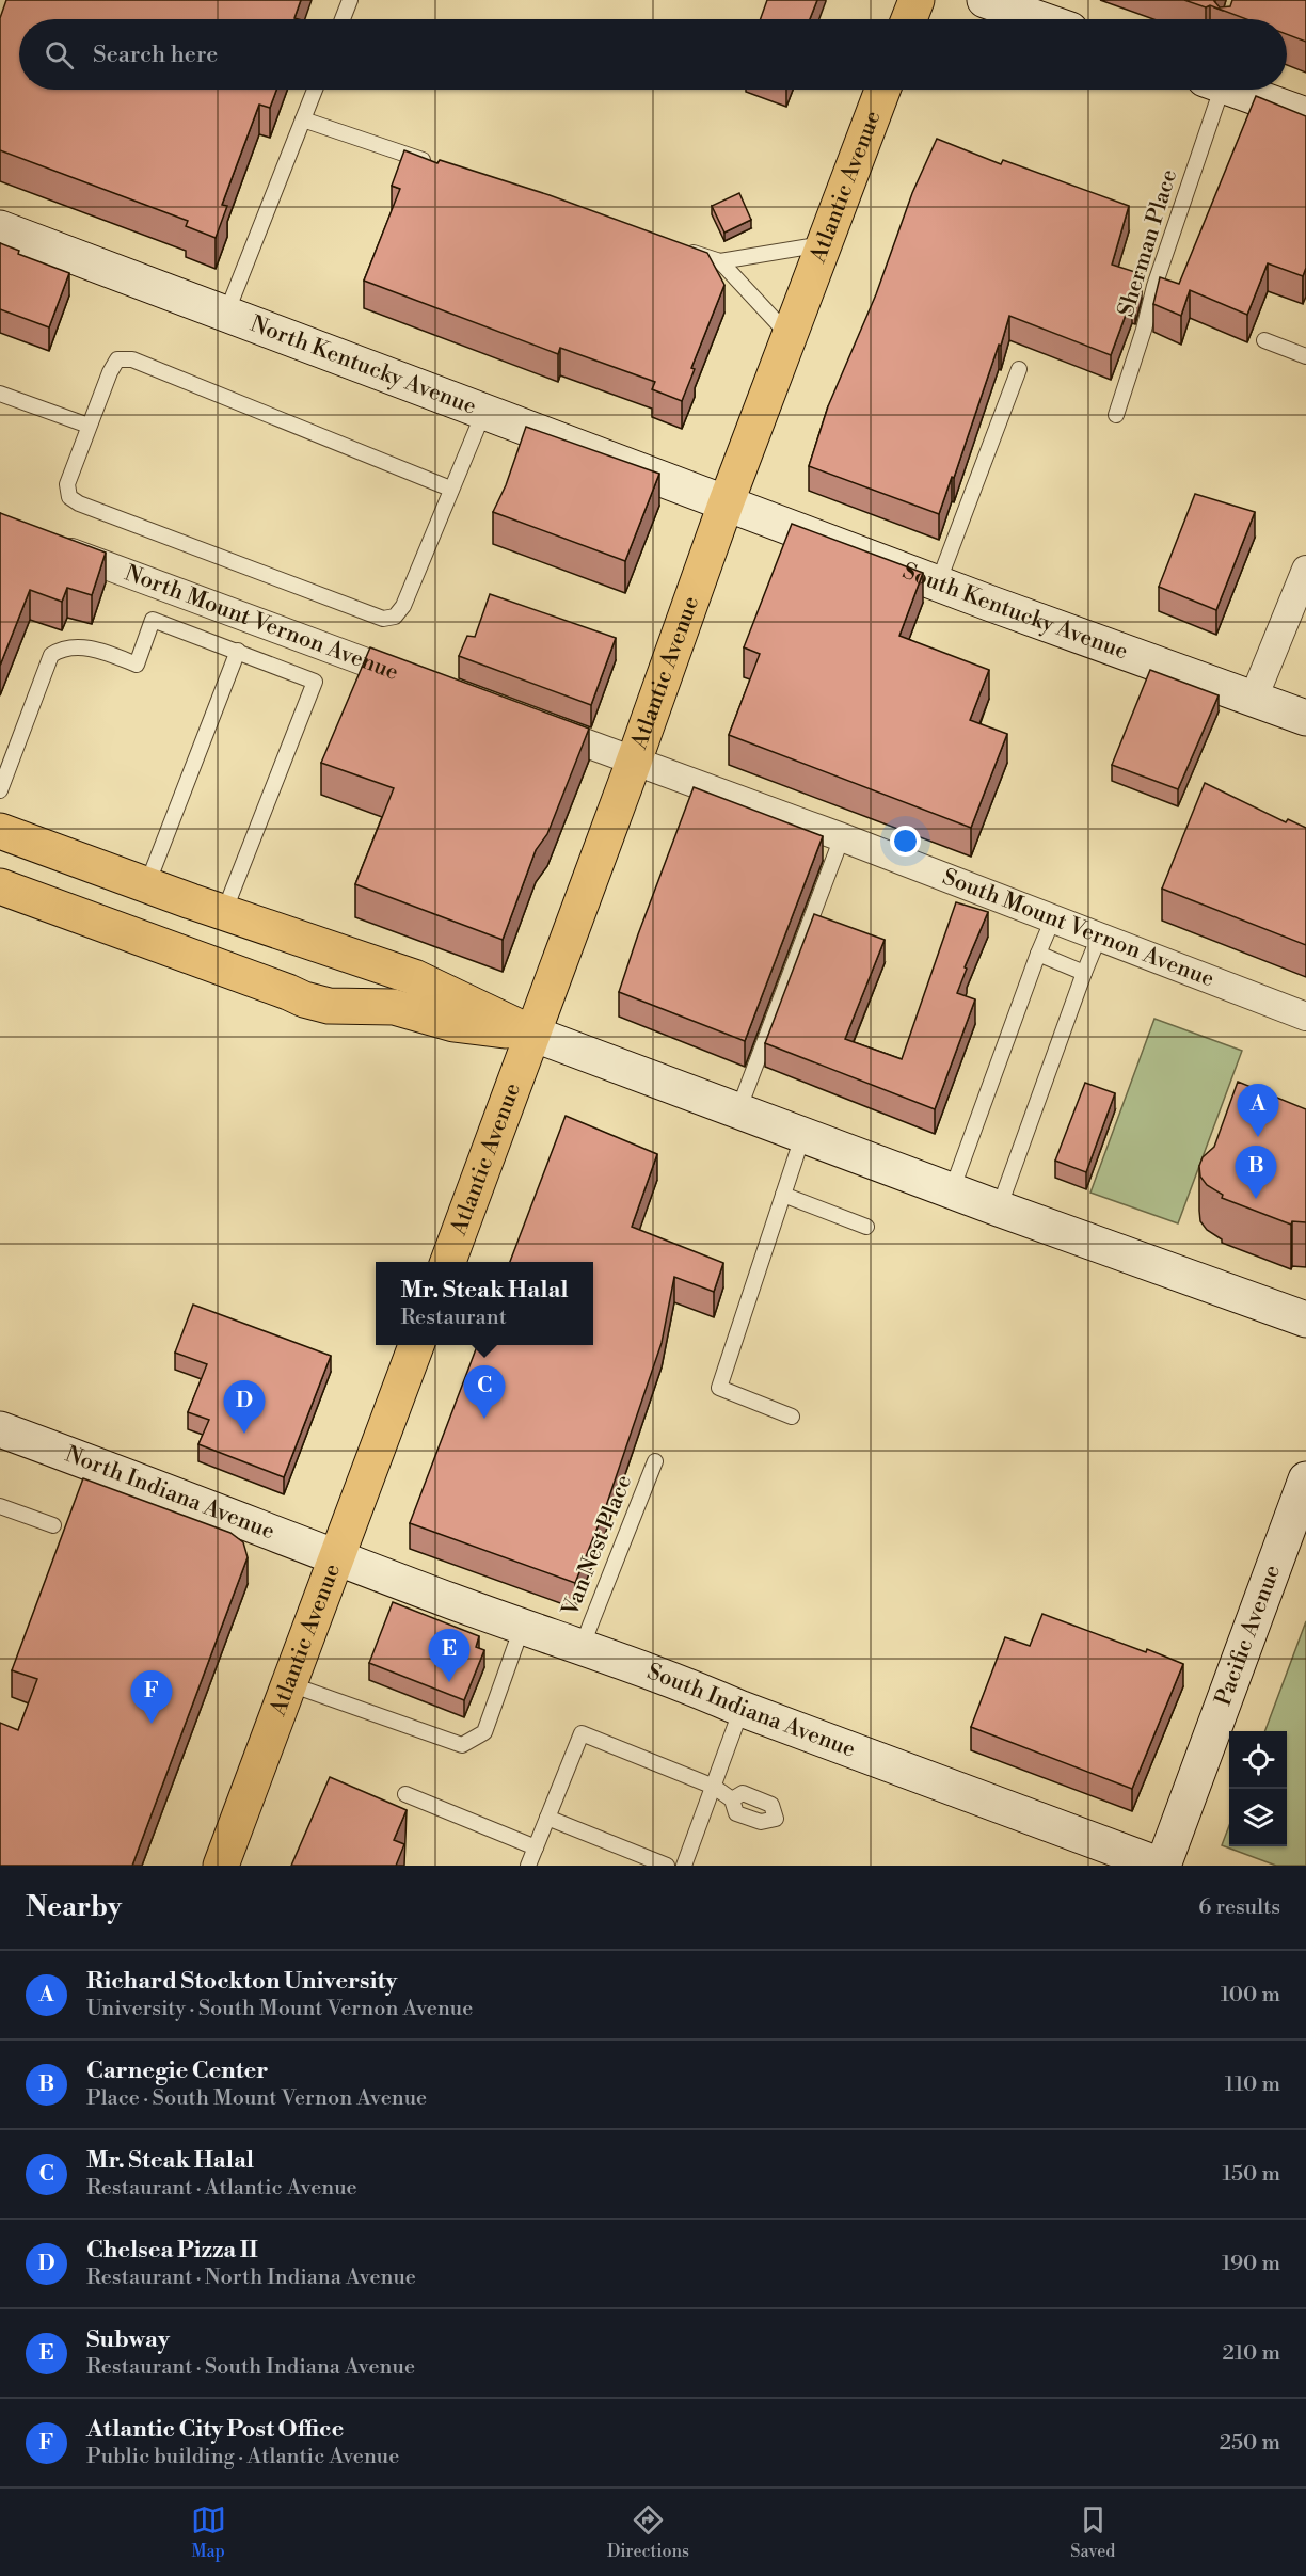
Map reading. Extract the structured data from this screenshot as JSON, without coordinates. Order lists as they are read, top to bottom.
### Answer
{
  "streets": {
    "main road": ["Atlantic Avenue"],
    "street": [
      "North Kentucky Avenue",
      "South Kentucky Avenue",
      "North Mount Vernon Avenue",
      "South Mount Vernon Avenue",
      "North Indiana Avenue",
      "Pacific Avenue",
      "South Indiana Avenue"
    ],
    "lane": ["Sherman Place", "Van Nest Place"]
  },
  "crossings": [
    ["Atlantic Avenue", "North Kentucky Avenue"],
    ["Atlantic Avenue", "South Kentucky Avenue"],
    ["Atlantic Avenue", "South Mount Vernon Avenue"],
    ["Atlantic Avenue", "North Indiana Avenue"],
    ["Atlantic Avenue", "South Indiana Avenue"],
    ["North Kentucky Avenue", "South Kentucky Avenue"],
    ["North Indiana Avenue", "South Indiana Avenue"],
    ["Van Nest Place", "South Indiana Avenue"],
    ["Pacific Avenue", "South Indiana Avenue"]
  ],
  "page": {
    "search": "Search here",
    "pins": [
      "A",
      "B",
      "C",
      "D",
      "E",
      "F"
    ],
    "popup": ["Mr. Steak Halal", "Restaurant"],
    "heading": ["Nearby", "6 results"],
    "list": [
      {
        "mark": "A",
        "name": "Richard Stockton University",
        "note": "University · South Mount Vernon Avenue",
        "value": "100 m"
      },
      {
        "mark": "B",
        "name": "Carnegie Center",
        "note": "Place · South Mount Vernon Avenue",
        "value": "110 m"
      },
      {
        "mark": "C",
        "name": "Mr. Steak Halal",
        "note": "Restaurant · Atlantic Avenue",
        "value": "150 m"
      },
      {
        "mark": "D",
        "name": "Chelsea Pizza II",
        "note": "Restaurant · North Indiana Avenue",
        "value": "190 m"
      },
      {
        "mark": "E",
        "name": "Subway",
        "note": "Restaurant · South Indiana Avenue",
        "value": "210 m"
      },
      {
        "mark": "F",
        "name": "Atlantic City Post Office",
        "note": "Public building · Atlantic Avenue",
        "value": "250 m"
      }
    ],
    "nav": ["Map", "Directions", "Saved"]
  }
}
